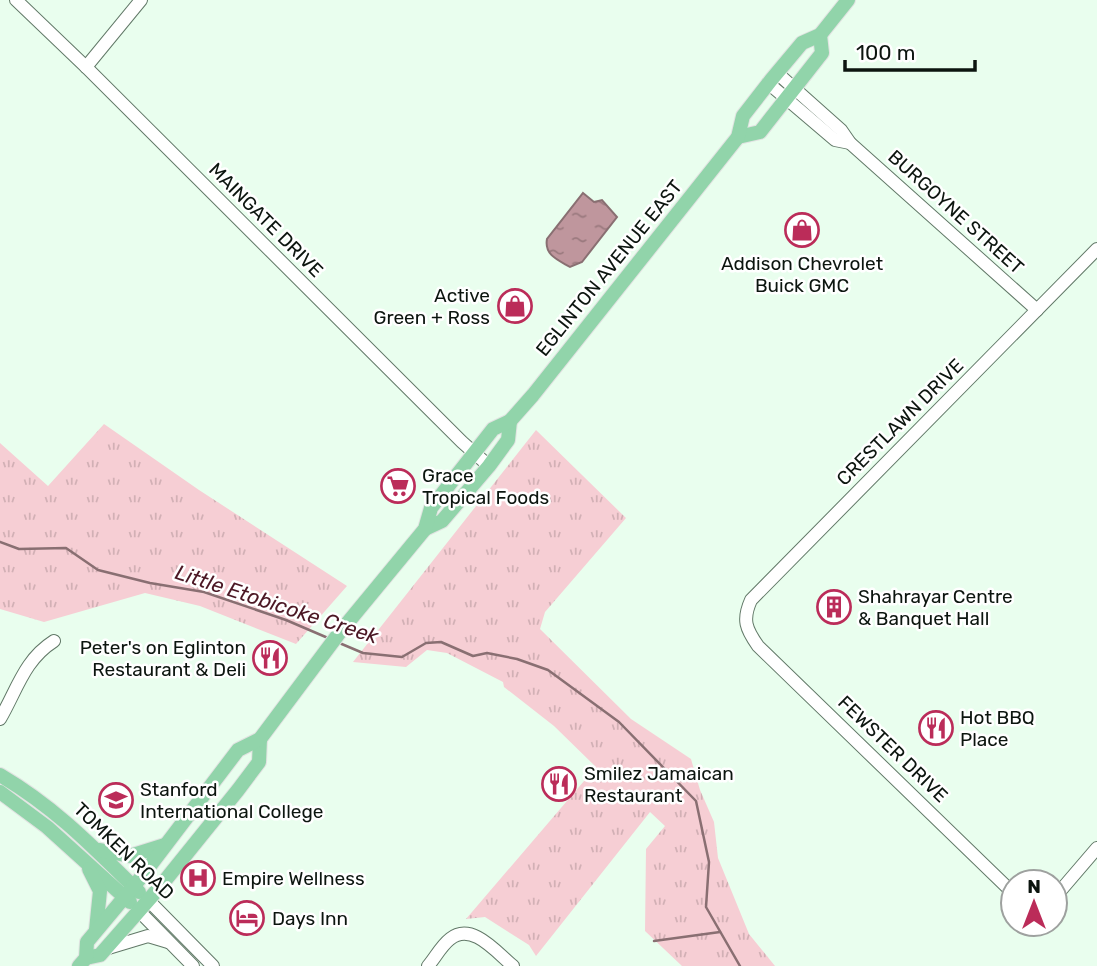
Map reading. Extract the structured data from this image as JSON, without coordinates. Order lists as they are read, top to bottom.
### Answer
{
  "streets": {
    "main road": ["EGLINTON AVENUE EAST", "TOMKEN ROAD"],
    "street": [
      "BURGOYNE STREET",
      "MAINGATE DRIVE",
      "CRESTLAWN DRIVE",
      "FEWSTER DRIVE"
    ]
  },
  "crossings": [
    ["BURGOYNE STREET", "EGLINTON AVENUE EAST"],
    ["BURGOYNE STREET", "CRESTLAWN DRIVE"],
    ["MAINGATE DRIVE", "EGLINTON AVENUE EAST"],
    ["EGLINTON AVENUE EAST", "TOMKEN ROAD"],
    ["CRESTLAWN DRIVE", "FEWSTER DRIVE"]
  ],
  "water": ["Little Etobicoke Creek"],
  "places": {
    "shop": ["Addison Chevrolet Buick GMC", "Active Green + Ross"],
    "supermarket": ["Grace Tropical Foods"],
    "building": ["Shahrayar Centre & Banquet Hall"],
    "restaurant": ["Peter's on Eglinton Restaurant & Deli", "Hot BBQ Place", "Smilez Jamaican Restaurant"],
    "school or university": ["Stanford International College"],
    "hospital": ["Empire Wellness"],
    "hotel": ["Days Inn"]
  },
  "scale_bar": "100 m",
  "north": "top"
}
